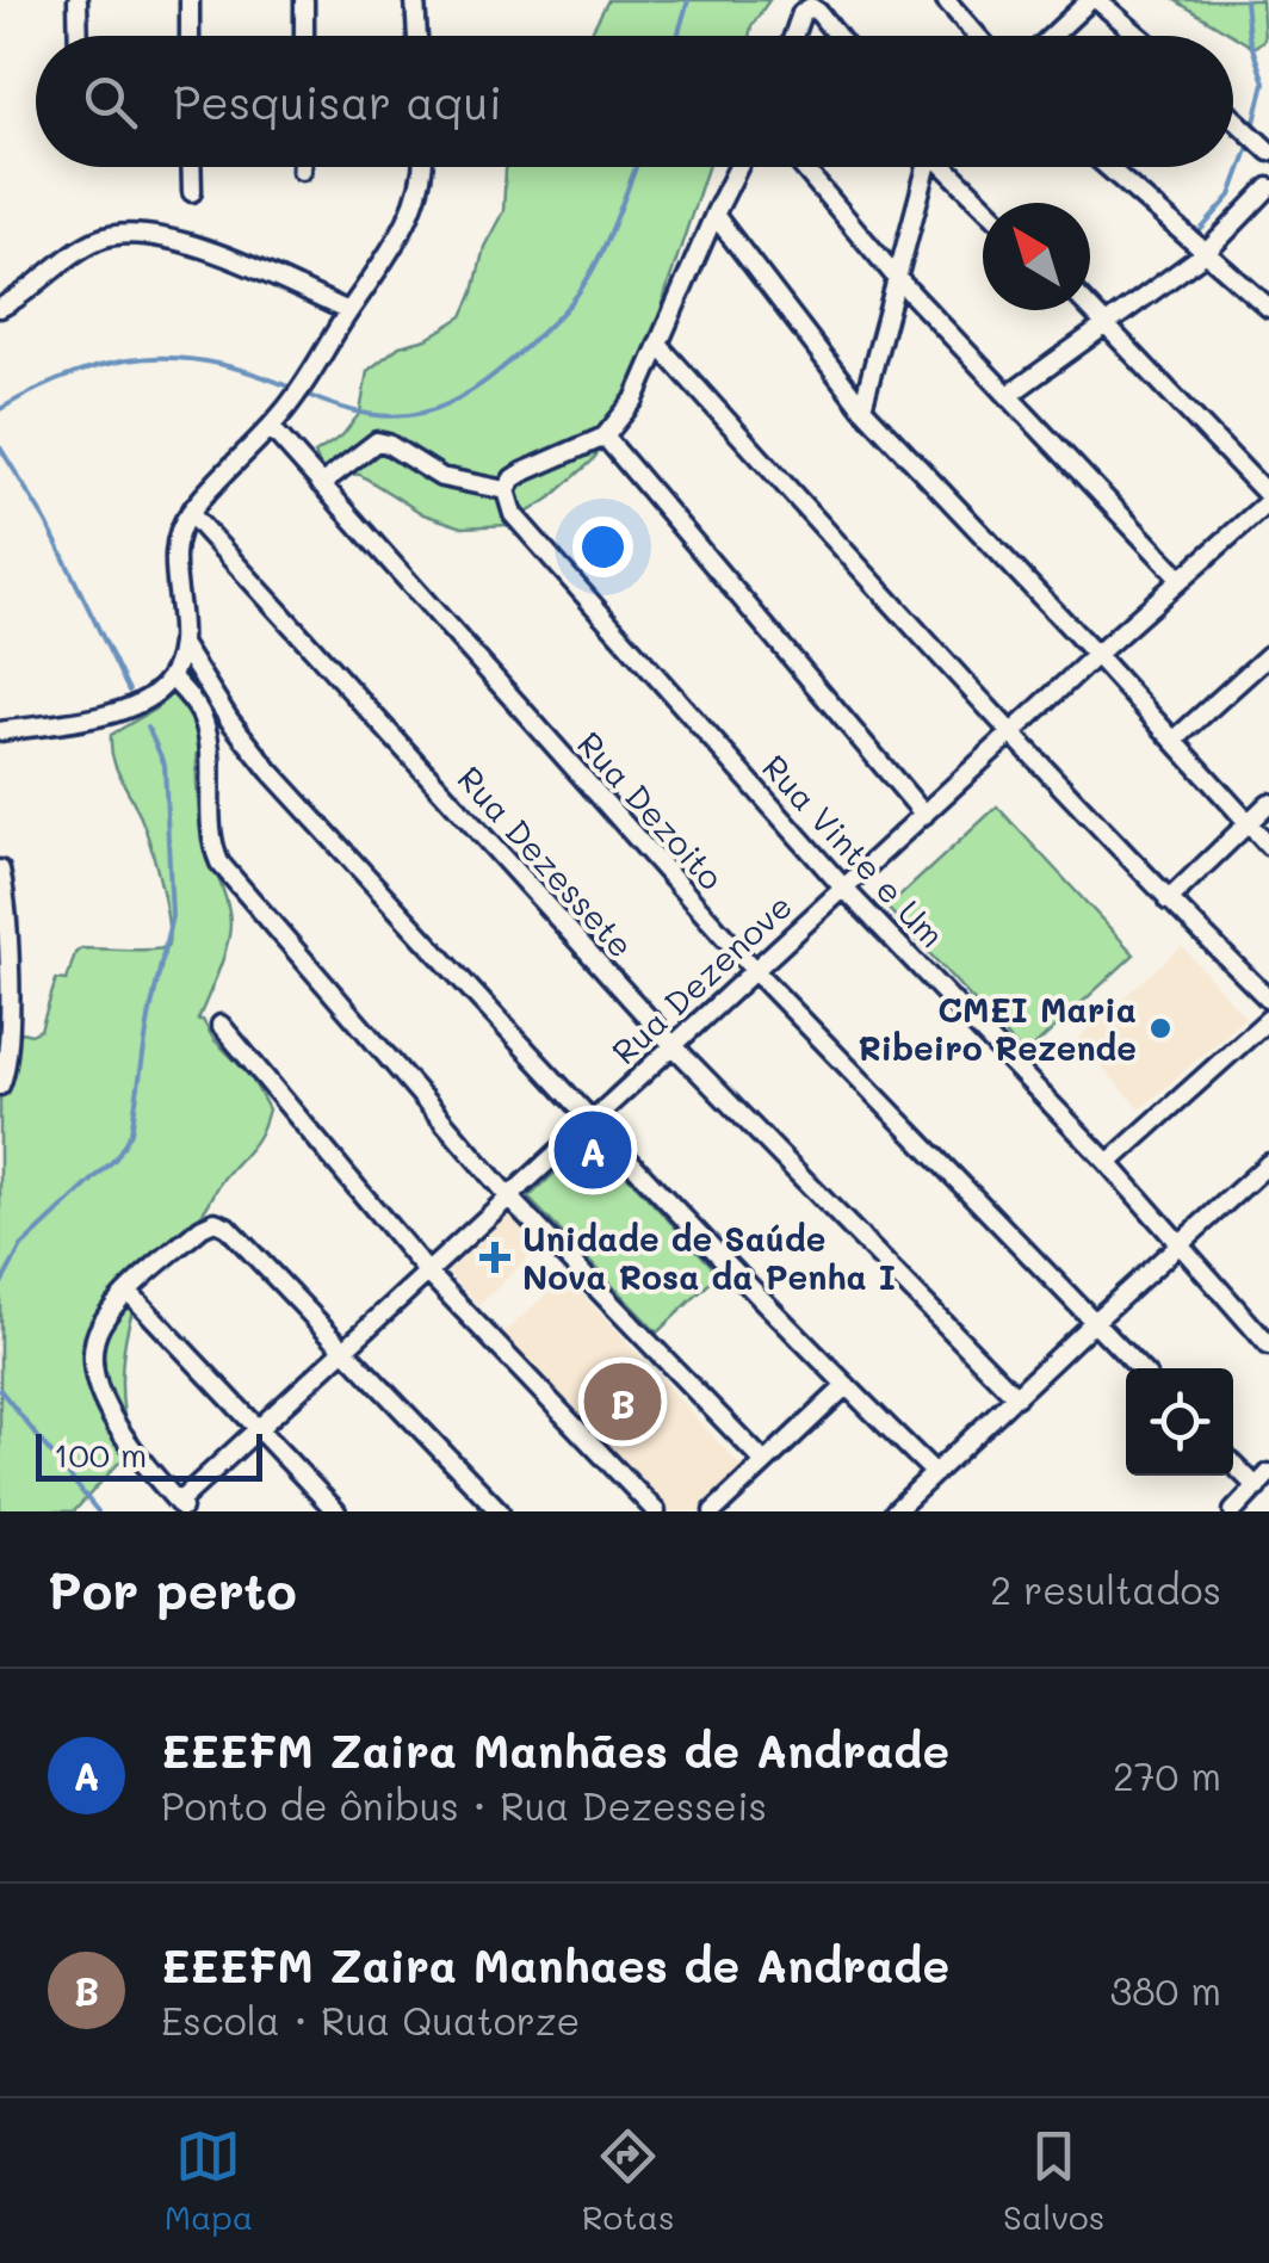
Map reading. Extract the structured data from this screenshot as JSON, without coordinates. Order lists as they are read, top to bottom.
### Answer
{
  "streets": {
    "street": [
      "Rua Dezoito",
      "Rua Vinte e Um",
      "Rua Dezessete",
      "Rua Dezenove"
    ]
  },
  "crossings": [
    ["Rua Dezoito", "Rua Dezenove"],
    ["Rua Vinte e Um", "Rua Dezenove"],
    ["Rua Dezessete", "Rua Dezenove"]
  ],
  "places": {
    "other": ["CMEI Maria Ribeiro Rezende"],
    "health": ["Unidade de Saúde Nova Rosa da Penha I"]
  },
  "scale_bar": "100 m",
  "north": "top left",
  "page": {
    "search": "Pesquisar aqui",
    "pins": ["A", "B"],
    "scale": "100 m",
    "heading": ["Por perto", "2 resultados"],
    "list": [
      {
        "mark": "A",
        "name": "EEEFM Zaira Manhães de Andrade",
        "note": "Ponto de ônibus · Rua Dezesseis",
        "value": "270 m"
      },
      {
        "mark": "B",
        "name": "EEEFM Zaira Manhaes de Andrade",
        "note": "Escola · Rua Quatorze",
        "value": "380 m"
      }
    ],
    "nav": ["Mapa", "Rotas", "Salvos"]
  }
}
